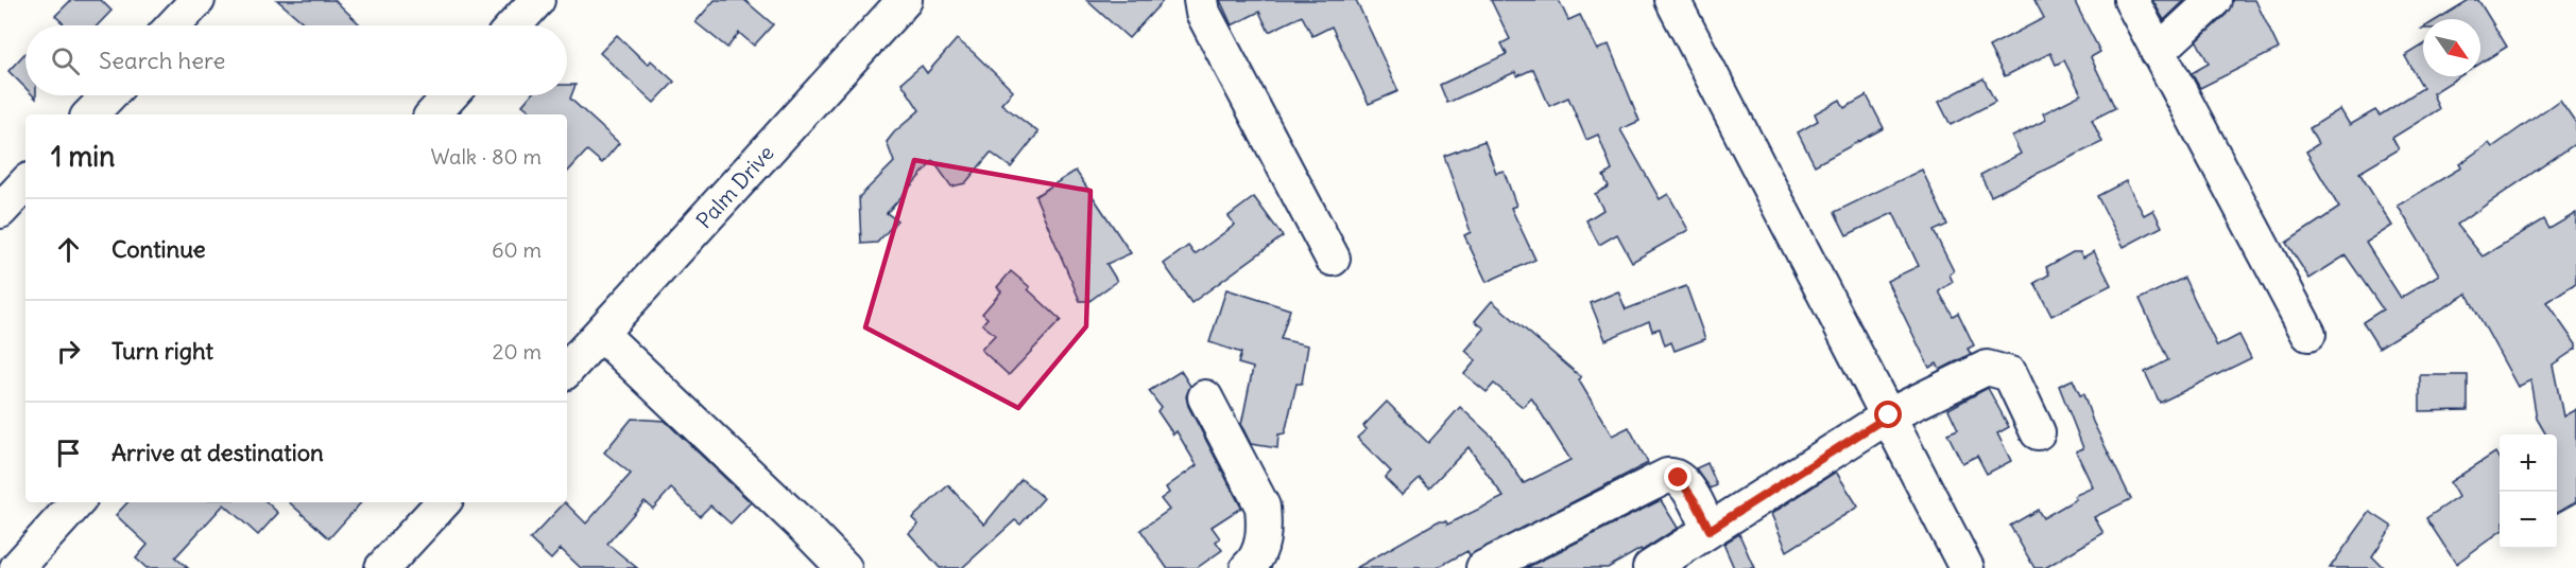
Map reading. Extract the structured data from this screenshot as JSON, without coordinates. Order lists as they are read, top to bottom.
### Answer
{
  "streets": {
    "street": ["Palm Drive"]
  },
  "north": "bottom right",
  "page": {
    "search": "Search here",
    "heading": ["1 min", "Walk · 80 m"],
    "list": [
      ["Continue", "60 m"],
      ["Turn right", "20 m"],
      "Arrive at destination"
    ],
    "map_buttons": ["+", "−"]
  }
}
